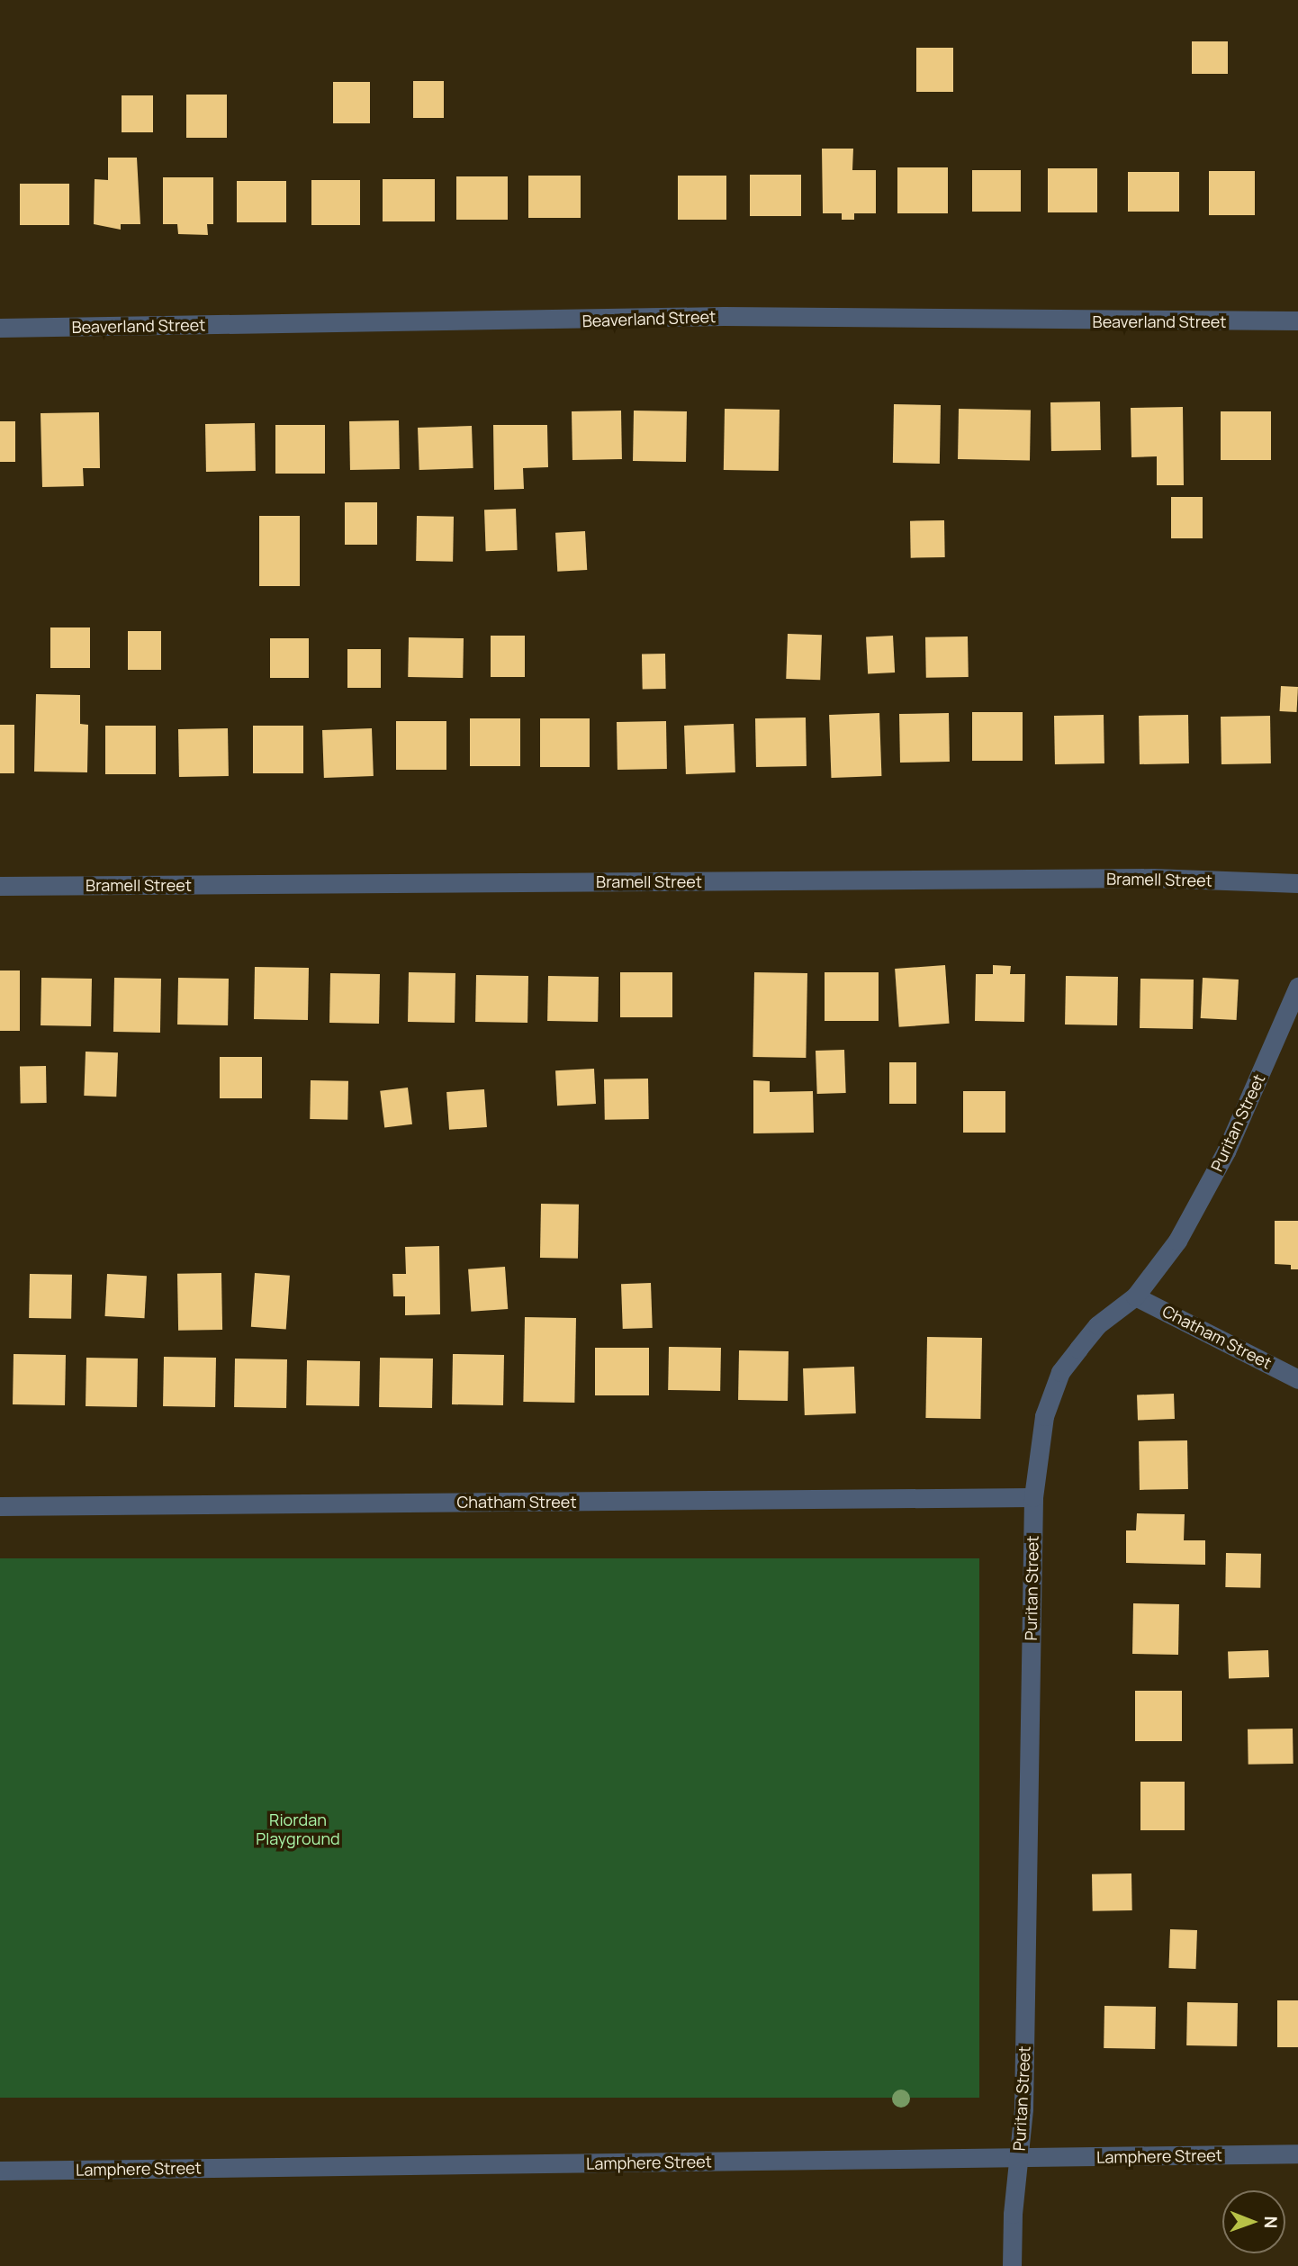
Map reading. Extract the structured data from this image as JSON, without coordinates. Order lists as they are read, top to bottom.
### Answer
{
  "streets": {
    "street": [
      "Beaverland Street",
      "Bramell Street",
      "Puritan Street",
      "Chatham Street",
      "Lamphere Street"
    ]
  },
  "crossings": [
    ["Puritan Street", "Chatham Street"],
    ["Puritan Street", "Lamphere Street"]
  ],
  "parks": ["Riordan Playground"],
  "north": "right"
}
